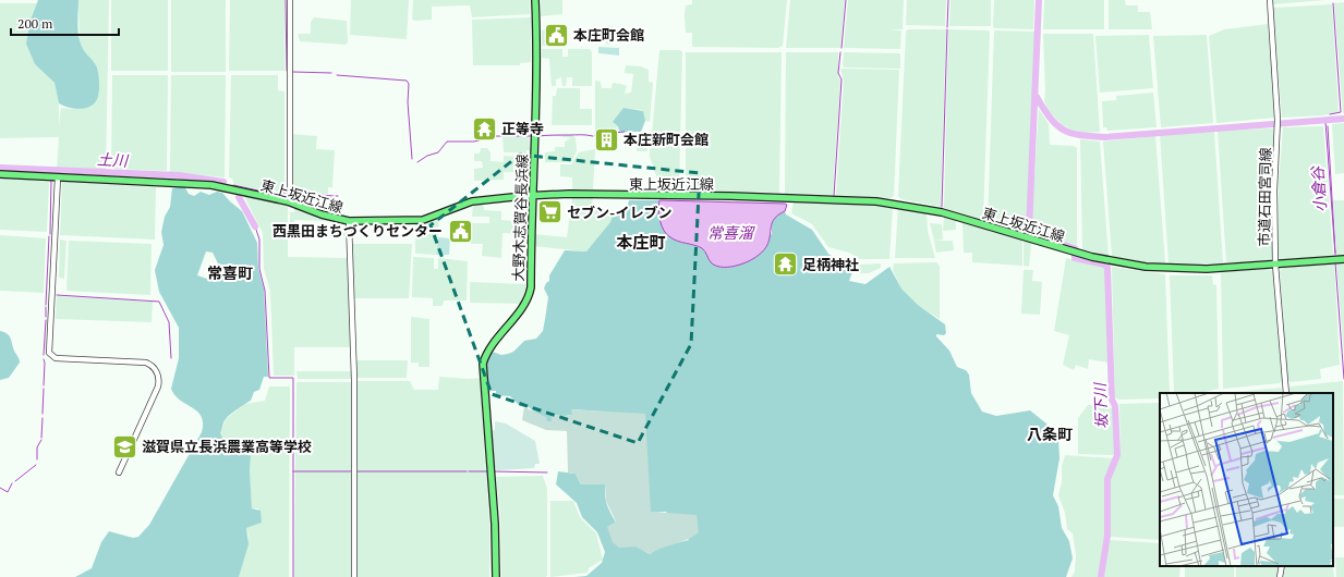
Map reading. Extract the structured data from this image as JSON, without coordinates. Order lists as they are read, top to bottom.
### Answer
{
  "streets": {
    "main road": ["東上坂近江線", "大野木志賀谷長浜線"],
    "street": ["市道石田宮司線"]
  },
  "crossings": [
    ["東上坂近江線", "市道石田宮司線"],
    ["東上坂近江線", "大野木志賀谷長浜線"]
  ],
  "districts": ["本庄町", "常喜町", "八条町"],
  "water": [
    "土川",
    "小倉谷",
    "常喜溜",
    "坂下川"
  ],
  "places": {
    "public building": ["本庄町会館", "西黒田まちづくりセンター"],
    "temple": ["正等寺", "足柄神社"],
    "building": ["本庄新町会館"],
    "supermarket": ["セブン-イレブン"],
    "school or university": ["滋賀県立長浜農業高等学校"]
  },
  "scale_bar": "200 m"
}
